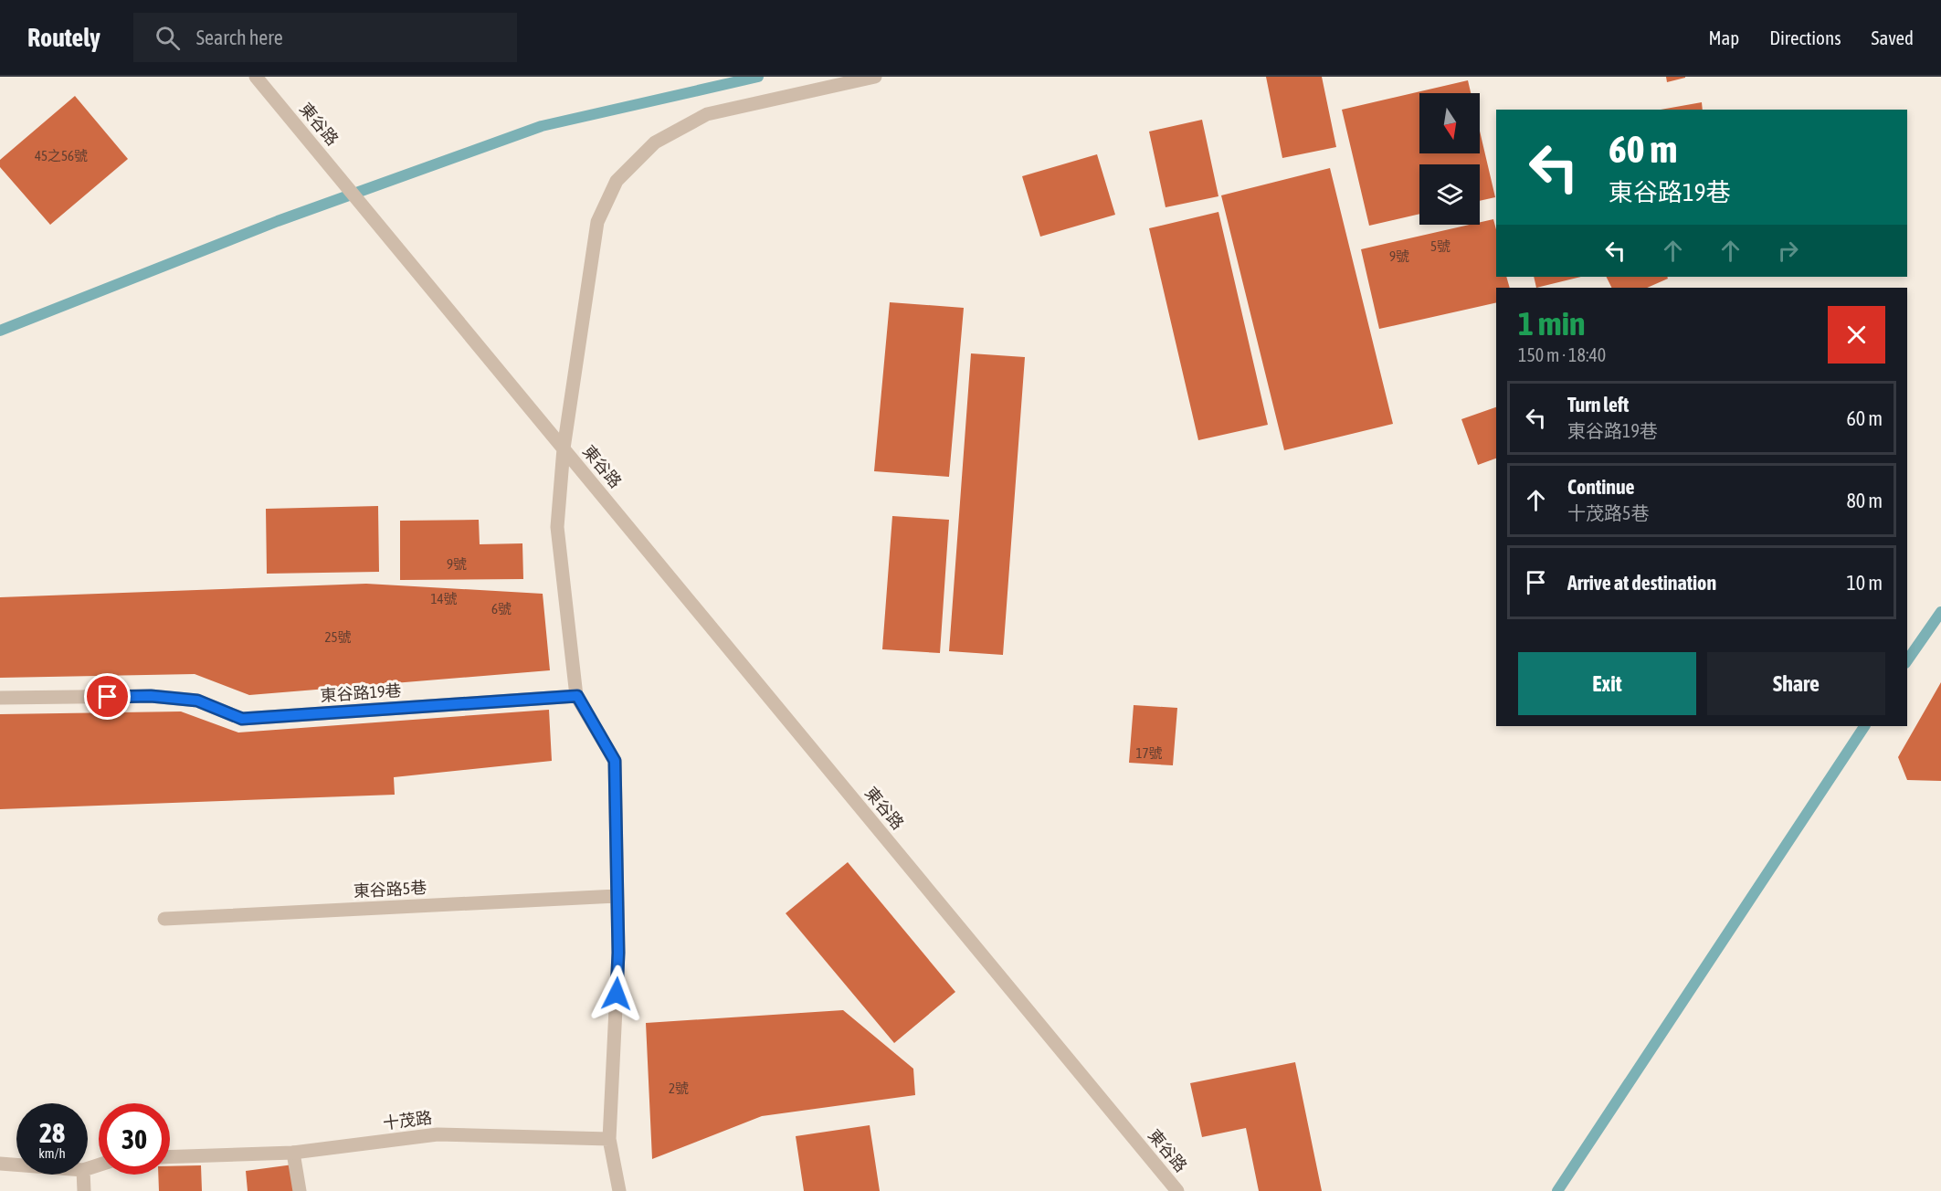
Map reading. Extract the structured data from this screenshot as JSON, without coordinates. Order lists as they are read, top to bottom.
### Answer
{
  "streets": {
    "street": [
      "東谷路",
      "東谷路19巷",
      "東谷路5巷",
      "十茂路"
    ]
  },
  "crossings": [
    ["東谷路", "東谷路19巷"],
    ["東谷路", "東谷路5巷"],
    ["東谷路", "十茂路"]
  ],
  "house_numbers": [
    "45之56號",
    "5號",
    "9號",
    "9號",
    "14號",
    "6號",
    "25號",
    "17號",
    "2號"
  ],
  "north": "bottom",
  "page": {
    "header": "Routely",
    "search": "Search here",
    "nav": ["Map", "Directions", "Saved"],
    "turn": ["60 m", "東谷路19巷"],
    "heading": ["1 min", "150 m · 18:40"],
    "list": [
      {
        "name": "Turn left",
        "note": "東谷路19巷",
        "value": "60 m"
      },
      {
        "name": "Continue",
        "note": "十茂路5巷",
        "value": "80 m"
      },
      {
        "name": "Arrive at destination",
        "value": "10 m"
      }
    ],
    "buttons": ["Exit", "Share"],
    "speed": "28 km/h",
    "limit": "30"
  }
}
